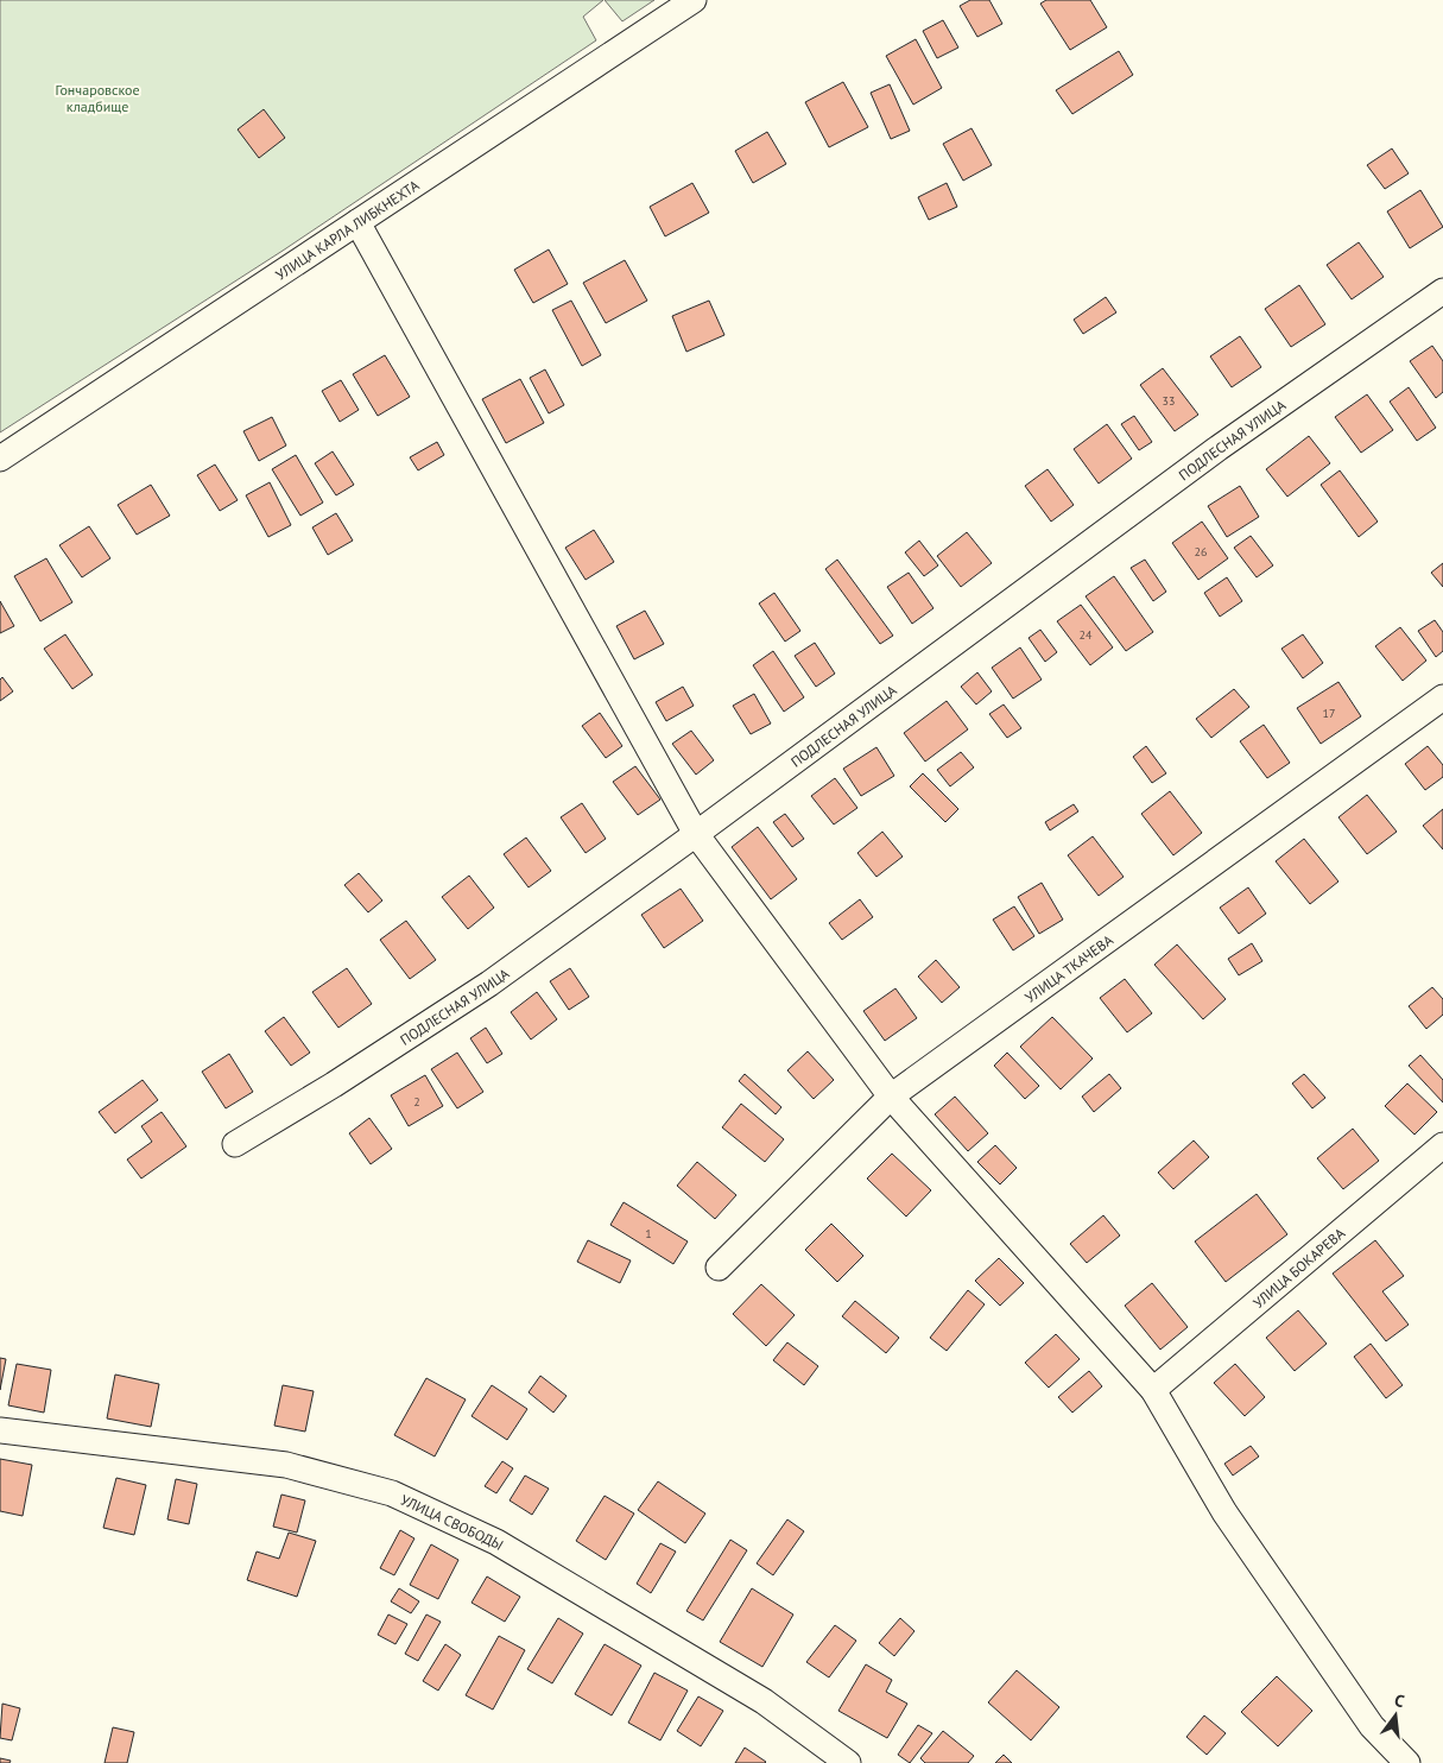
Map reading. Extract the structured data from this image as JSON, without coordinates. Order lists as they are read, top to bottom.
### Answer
{
  "streets": {
    "street": [
      "УЛИЦА КАРЛА ЛИБКНЕХТА",
      "ПОДЛЕСНАЯ УЛИЦА",
      "УЛИЦА ТКАЧЕВА",
      "УЛИЦА БОКАРЕВА",
      "УЛИЦА СВОБОДЫ"
    ]
  },
  "parks": ["Гончаровское кладбище"],
  "house_numbers": [
    "33",
    "26",
    "24",
    "17",
    "2",
    "1"
  ],
  "north": "top"
}
